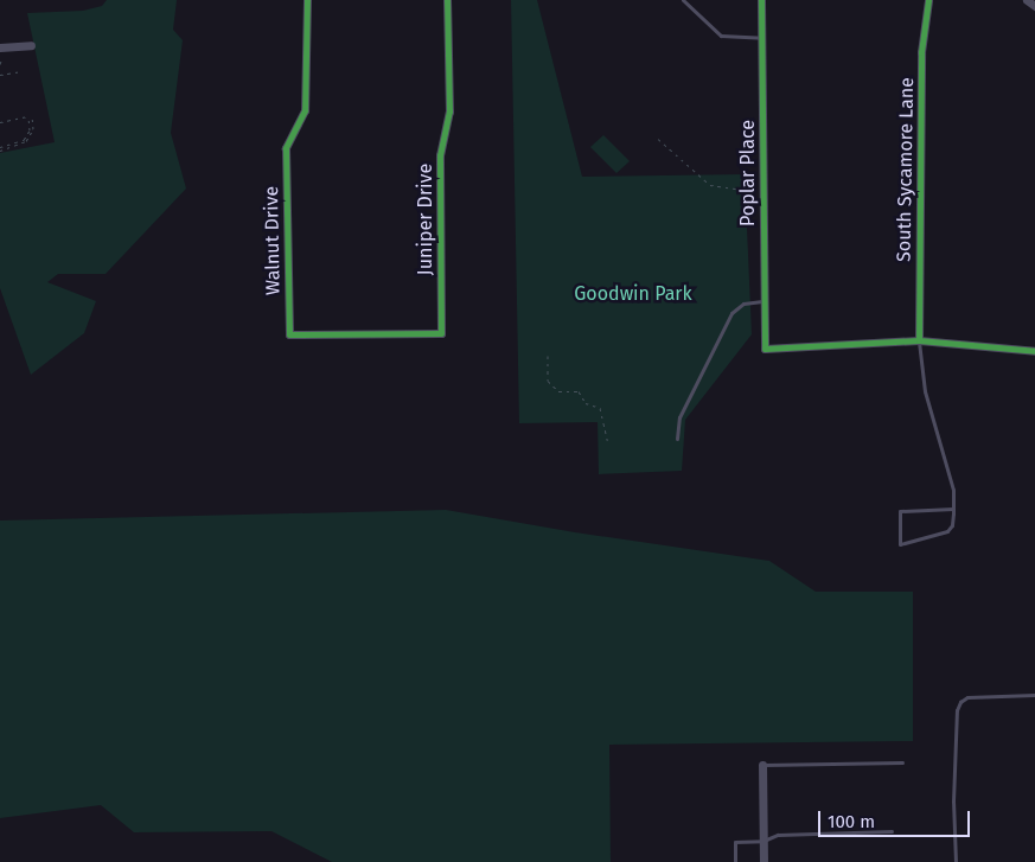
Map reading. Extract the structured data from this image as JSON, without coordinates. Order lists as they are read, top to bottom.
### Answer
{
  "streets": {
    "street": [
      "South Sycamore Lane",
      "Poplar Place",
      "Juniper Drive",
      "Walnut Drive"
    ]
  },
  "crossings": [
    ["South Sycamore Lane", "Poplar Place"],
    ["Juniper Drive", "Walnut Drive"]
  ],
  "parks": ["Goodwin Park"],
  "scale_bar": "100 m"
}
